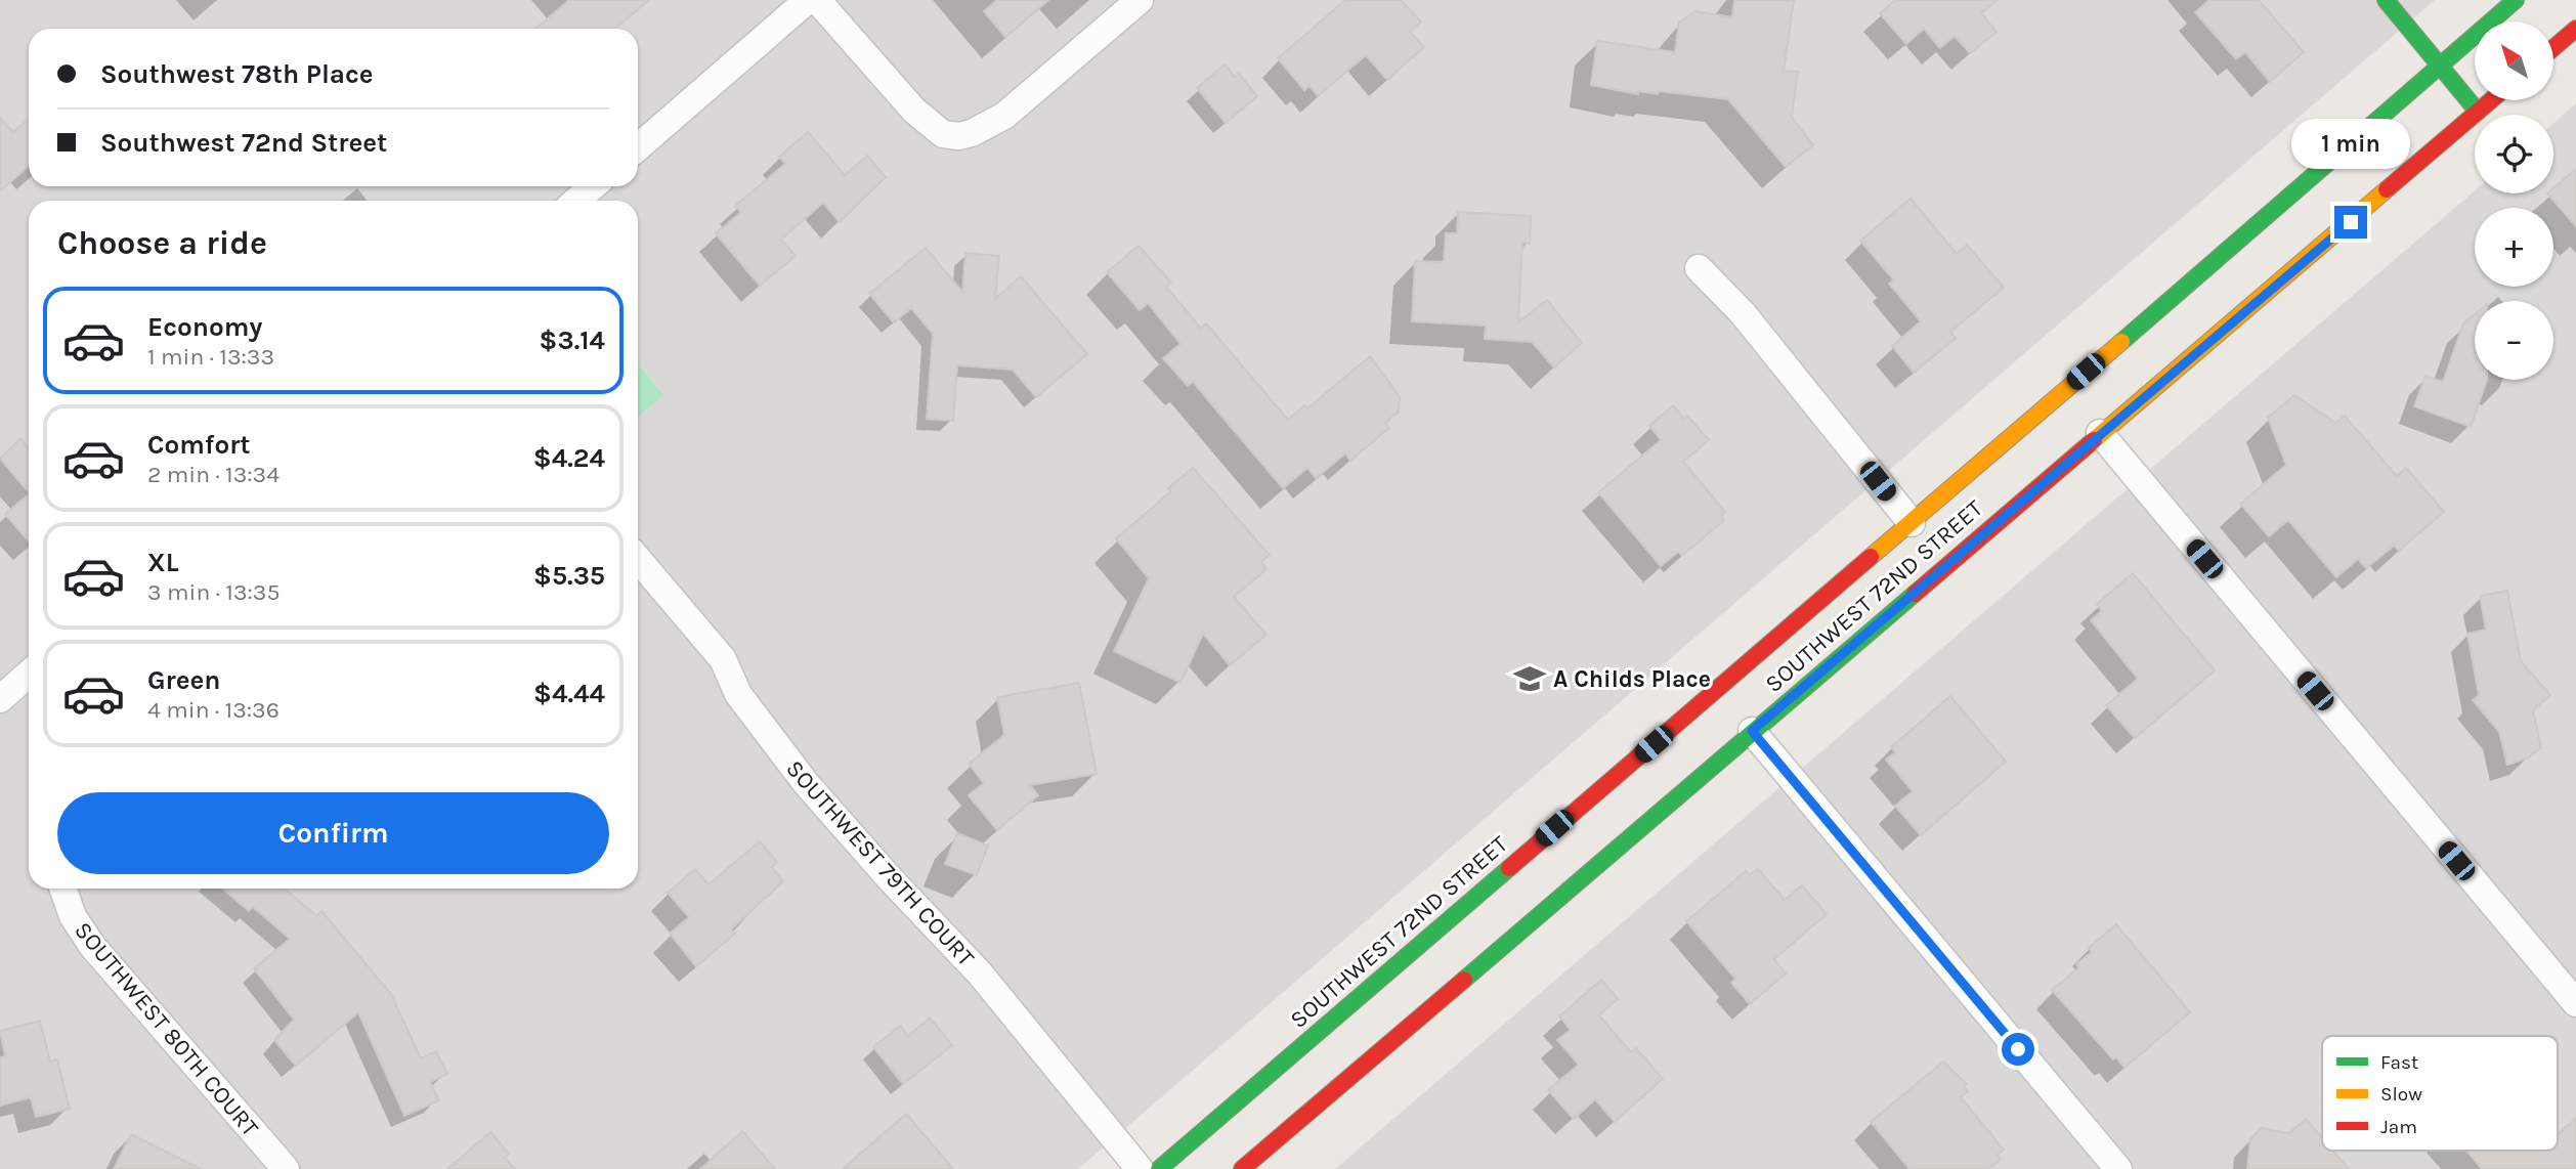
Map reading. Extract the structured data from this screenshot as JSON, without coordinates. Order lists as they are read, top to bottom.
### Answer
{
  "streets": {
    "main road": ["SOUTHWEST 72ND STREET"],
    "street": ["SOUTHWEST 79TH COURT", "SOUTHWEST 80TH COURT"]
  },
  "places": {
    "school or university": ["A Childs Place"]
  },
  "legend": ["Fast", "Slow", "Jam"],
  "north": "top left",
  "page": {
    "map_buttons": ["+", "−"],
    "banner": ["Southwest 78th Place", "Southwest 72nd Street"],
    "bubble": "1 min",
    "heading": "Choose a ride",
    "list": [
      {
        "name": "Economy",
        "note": "1 min · 13:33",
        "value": "$3.14"
      },
      {
        "name": "Comfort",
        "note": "2 min · 13:34",
        "value": "$4.24"
      },
      {
        "name": "XL",
        "note": "3 min · 13:35",
        "value": "$5.35"
      },
      {
        "name": "Green",
        "note": "4 min · 13:36",
        "value": "$4.44"
      }
    ],
    "buttons": "Confirm"
  }
}
